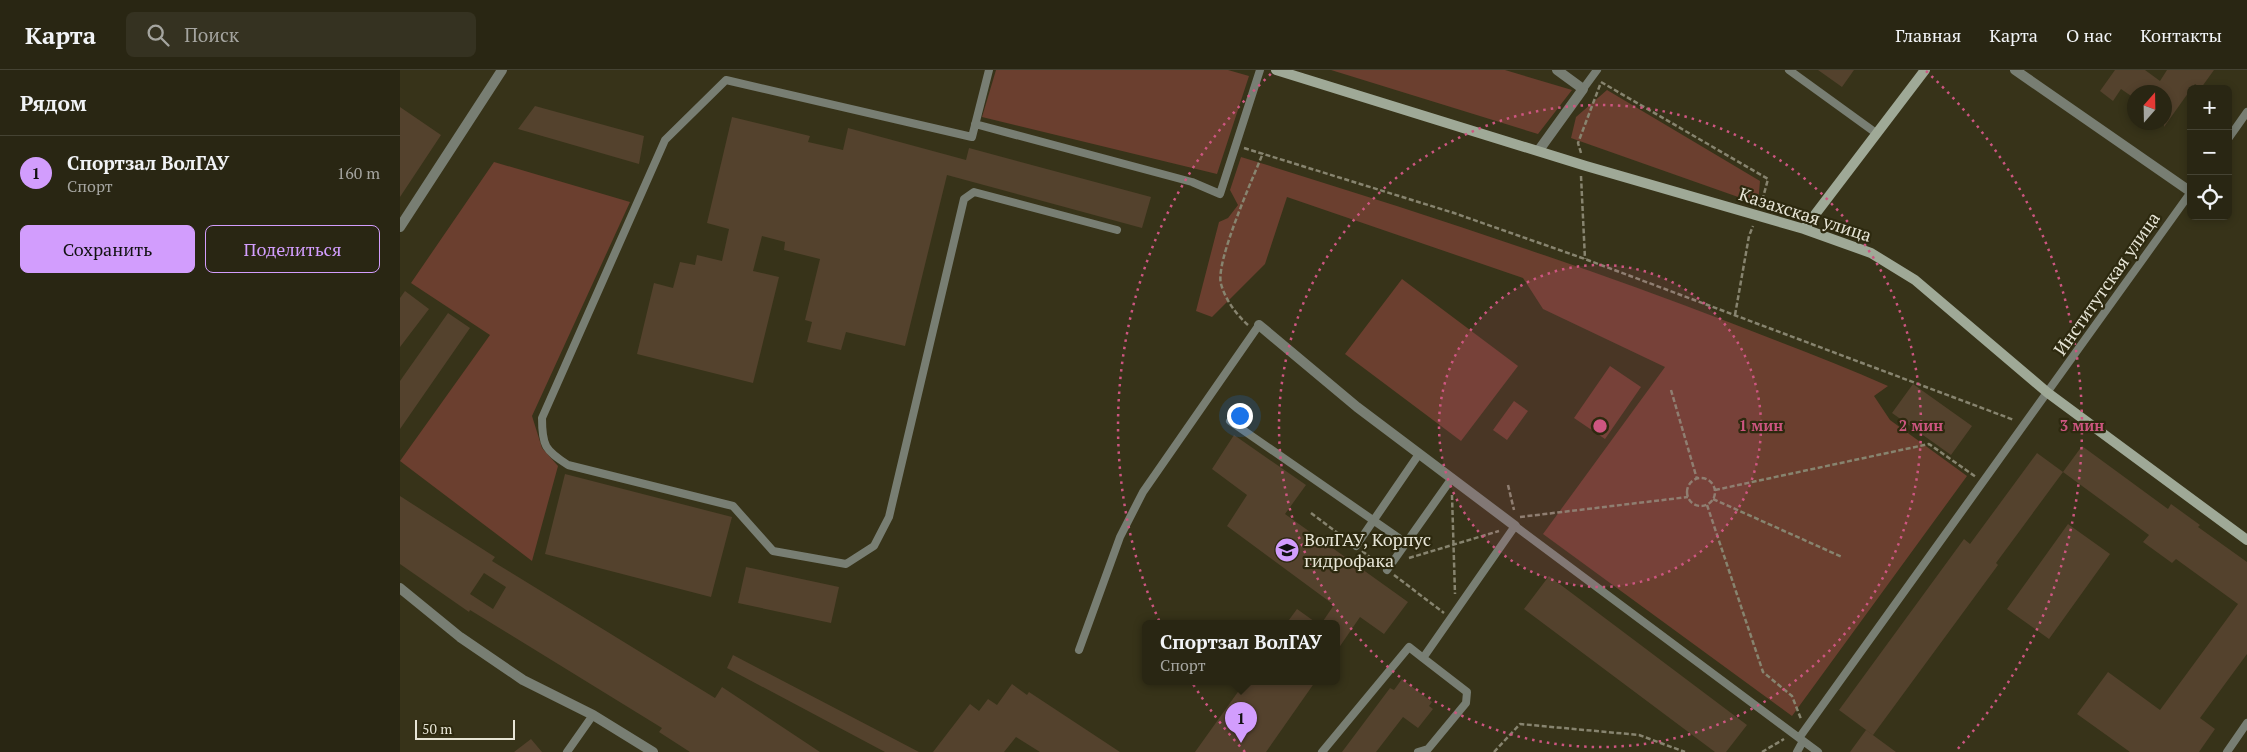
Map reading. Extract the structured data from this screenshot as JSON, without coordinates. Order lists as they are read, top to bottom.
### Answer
{
  "streets": {
    "main road": ["Казахская улица"],
    "lane": ["Институтская улица"]
  },
  "crossings": [
    ["Казахская улица", "Институтская улица"]
  ],
  "places": {
    "school or university": ["ВолГАУ, Корпус гидрофака"]
  },
  "scale_bar": "50 m",
  "north": "top",
  "page": {
    "header": "Карта",
    "search": "Поиск",
    "nav": [
      "Главная",
      "Карта",
      "О нас",
      "Контакты"
    ],
    "heading": "Рядом",
    "map_buttons": ["+", "−"],
    "list": [
      {
        "mark": "1",
        "name": "Спортзал ВолГАУ",
        "note": "Спорт",
        "value": "160 m"
      }
    ],
    "buttons": ["Сохранить", "Поделиться"],
    "popup": ["Спортзал ВолГАУ", "Спорт"],
    "pins": "1",
    "scale": "50 m"
  },
  "rings": ["1 мин", "2 мин", "3 мин"]
}
